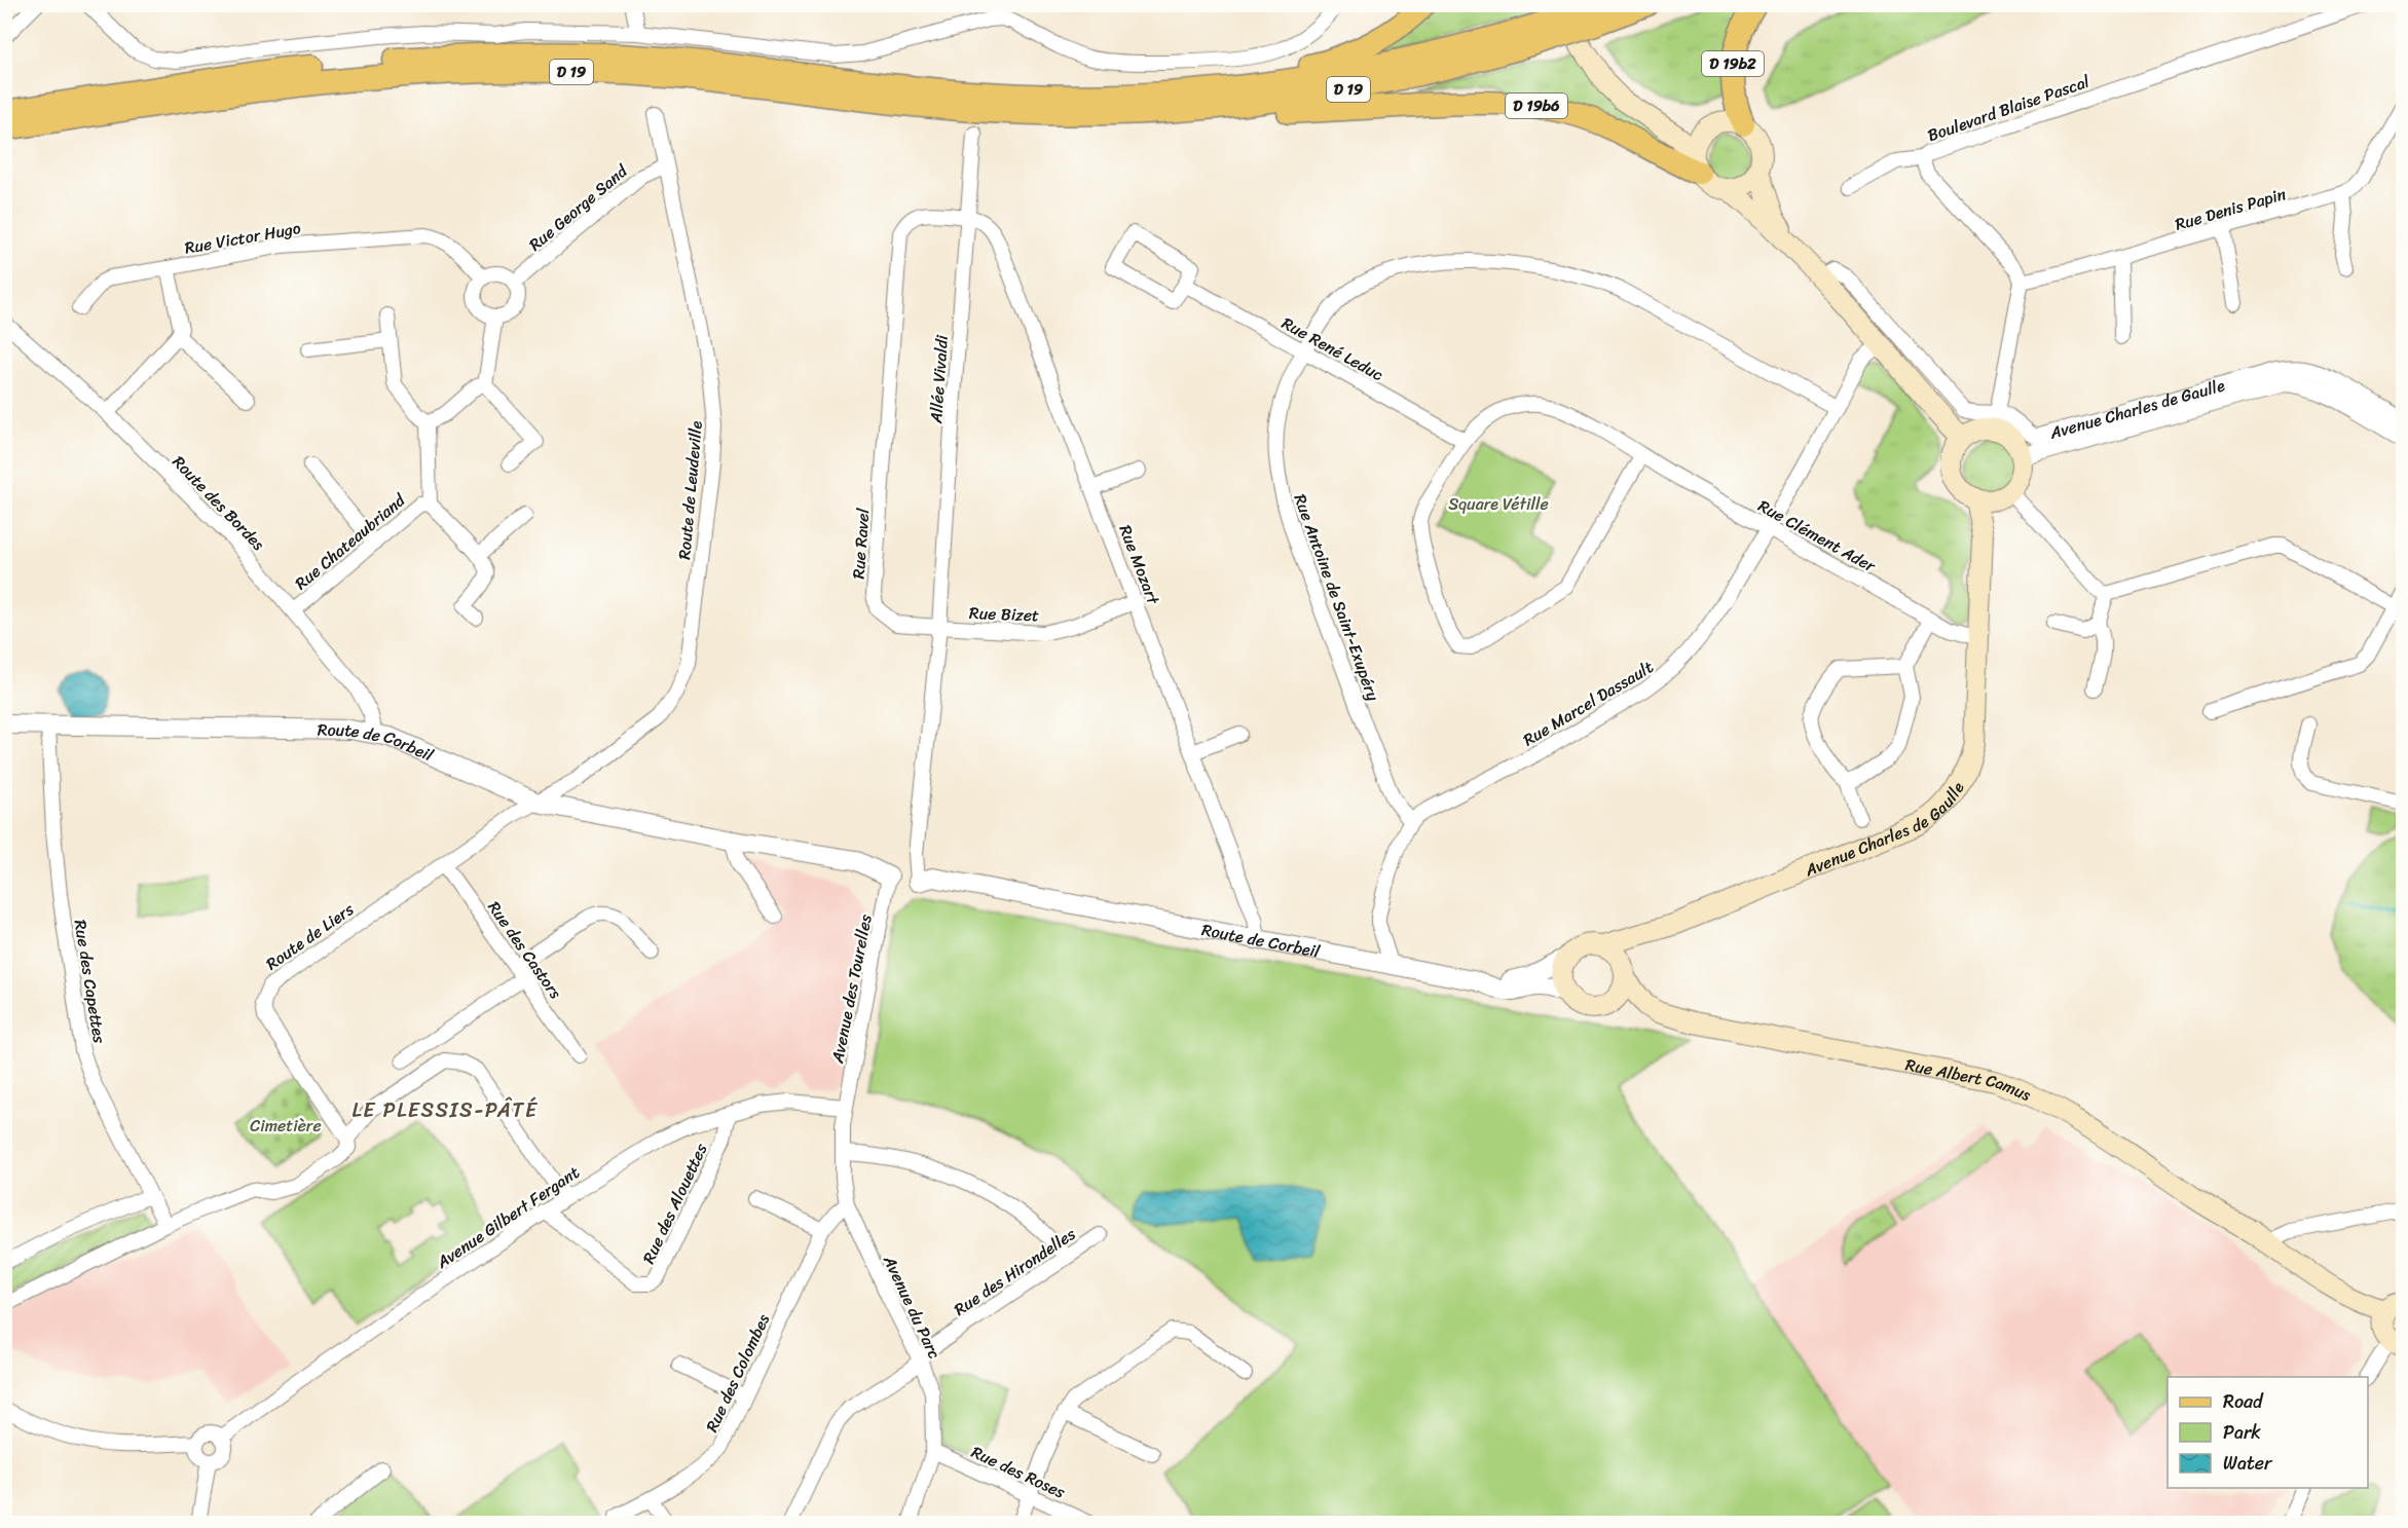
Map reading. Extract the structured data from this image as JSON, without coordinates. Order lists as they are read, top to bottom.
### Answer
{
  "streets": {
    "main road": [
      "D 19b2",
      "D 19",
      "D 19b6",
      "Avenue Charles de Gaulle",
      "Rue Albert Camus"
    ],
    "street": [
      "Boulevard Blaise Pascal",
      "Rue George Sand",
      "Rue Denis Papin",
      "Rue Victor Hugo",
      "Rue René Leduc",
      "Allée Vivaldi",
      "Route de Leudeville",
      "Route des Bordes",
      "Rue Clément Ader",
      "Rue Chateaubriand",
      "Rue Ravel",
      "Rue Mozart",
      "Rue Antoine de Saint-Exupéry",
      "Rue Bizet",
      "Rue Marcel Dassault",
      "Route de Corbeil",
      "Route de Liers",
      "Rue des Castors",
      "Rue des Capettes",
      "Avenue des Tourelles",
      "Rue des Alouettes",
      "Avenue Gilbert Fergant",
      "Rue des Hirondelles",
      "Avenue du Parc",
      "Rue des Colombes",
      "Rue des Roses"
    ]
  },
  "crossings": [
    ["D 19b2", "D 19b6"],
    ["D 19", "D 19b6"],
    ["Boulevard Blaise Pascal", "Rue Denis Papin"],
    ["Rue George Sand", "Rue Victor Hugo"],
    ["Rue George Sand", "Route de Leudeville"],
    ["Rue René Leduc", "Rue Clément Ader"],
    ["Rue René Leduc", "Rue Antoine de Saint-Exupéry"],
    ["Allée Vivaldi", "Rue Ravel"],
    ["Allée Vivaldi", "Rue Mozart"],
    ["Allée Vivaldi", "Rue Bizet"],
    ["Avenue Charles de Gaulle", "Rue Clément Ader"],
    ["Avenue Charles de Gaulle", "Route de Corbeil"],
    ["Avenue Charles de Gaulle", "Rue Albert Camus"],
    ["Route de Leudeville", "Route de Corbeil"],
    ["Route de Leudeville", "Route de Liers"],
    ["Route des Bordes", "Rue Chateaubriand"],
    ["Route des Bordes", "Route de Corbeil"],
    ["Rue Clément Ader", "Rue Marcel Dassault"],
    ["Rue Ravel", "Rue Mozart"],
    ["Rue Ravel", "Rue Bizet"],
    ["Rue Mozart", "Rue Bizet"],
    ["Rue Mozart", "Route de Corbeil"],
    ["Rue Antoine de Saint-Exupéry", "Rue Marcel Dassault"],
    ["Route de Corbeil", "Route de Liers"],
    ["Route de Corbeil", "Rue des Capettes"],
    ["Route de Corbeil", "Avenue des Tourelles"],
    ["Route de Corbeil", "Rue Albert Camus"],
    ["Route de Liers", "Rue des Castors"],
    ["Avenue des Tourelles", "Avenue Gilbert Fergant"],
    ["Avenue des Tourelles", "Avenue du Parc"],
    ["Rue des Alouettes", "Avenue Gilbert Fergant"],
    ["Avenue Gilbert Fergant", "Avenue du Parc"],
    ["Rue des Hirondelles", "Avenue du Parc"],
    ["Avenue du Parc", "Rue des Colombes"],
    ["Avenue du Parc", "Rue des Roses"]
  ],
  "districts": ["LE PLESSIS-PÂTÉ"],
  "parks": ["Square Vétille", "Cimetière"],
  "legend": ["Road", "Park", "Water"]
}
